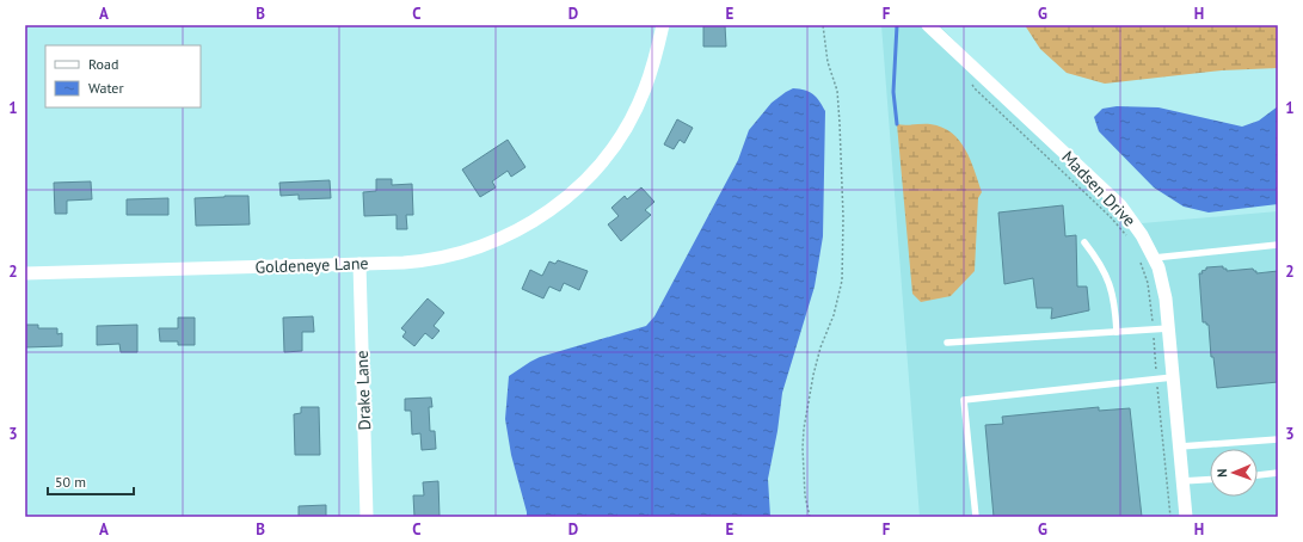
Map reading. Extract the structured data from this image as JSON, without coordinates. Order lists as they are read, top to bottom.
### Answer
{
  "streets": {
    "street": ["Madsen Drive", "Goldeneye Lane", "Drake Lane"]
  },
  "crossings": [
    ["Goldeneye Lane", "Drake Lane"]
  ],
  "legend": ["Road", "Water"],
  "scale_bar": "50 m",
  "north": "left",
  "grid": {
    "columns": [
      "A",
      "B",
      "C",
      "D",
      "E",
      "F",
      "G",
      "H"
    ],
    "rows": ["1", "2", "3"]
  }
}
